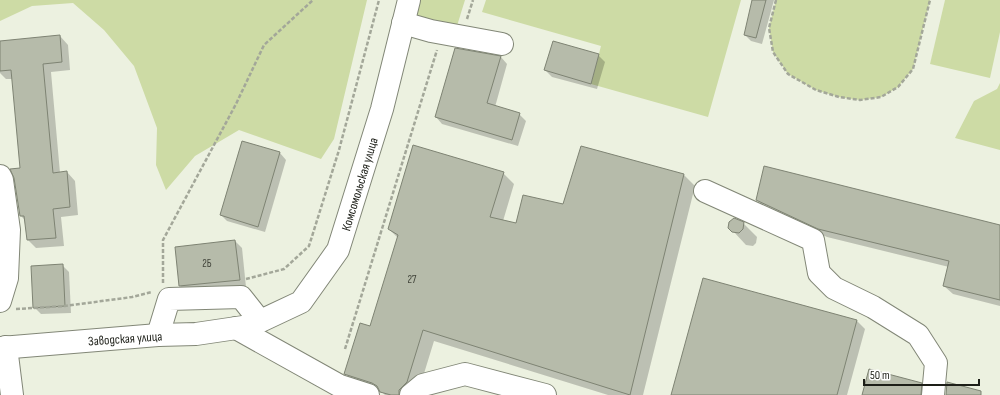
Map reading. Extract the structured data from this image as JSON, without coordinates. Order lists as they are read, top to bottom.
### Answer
{
  "streets": {
    "street": ["Комсомольская улица", "Заводская улица"]
  },
  "crossings": [
    ["Комсомольская улица", "Заводская улица"]
  ],
  "house_numbers": ["2Б", "27"],
  "scale_bar": "50 m"
}
